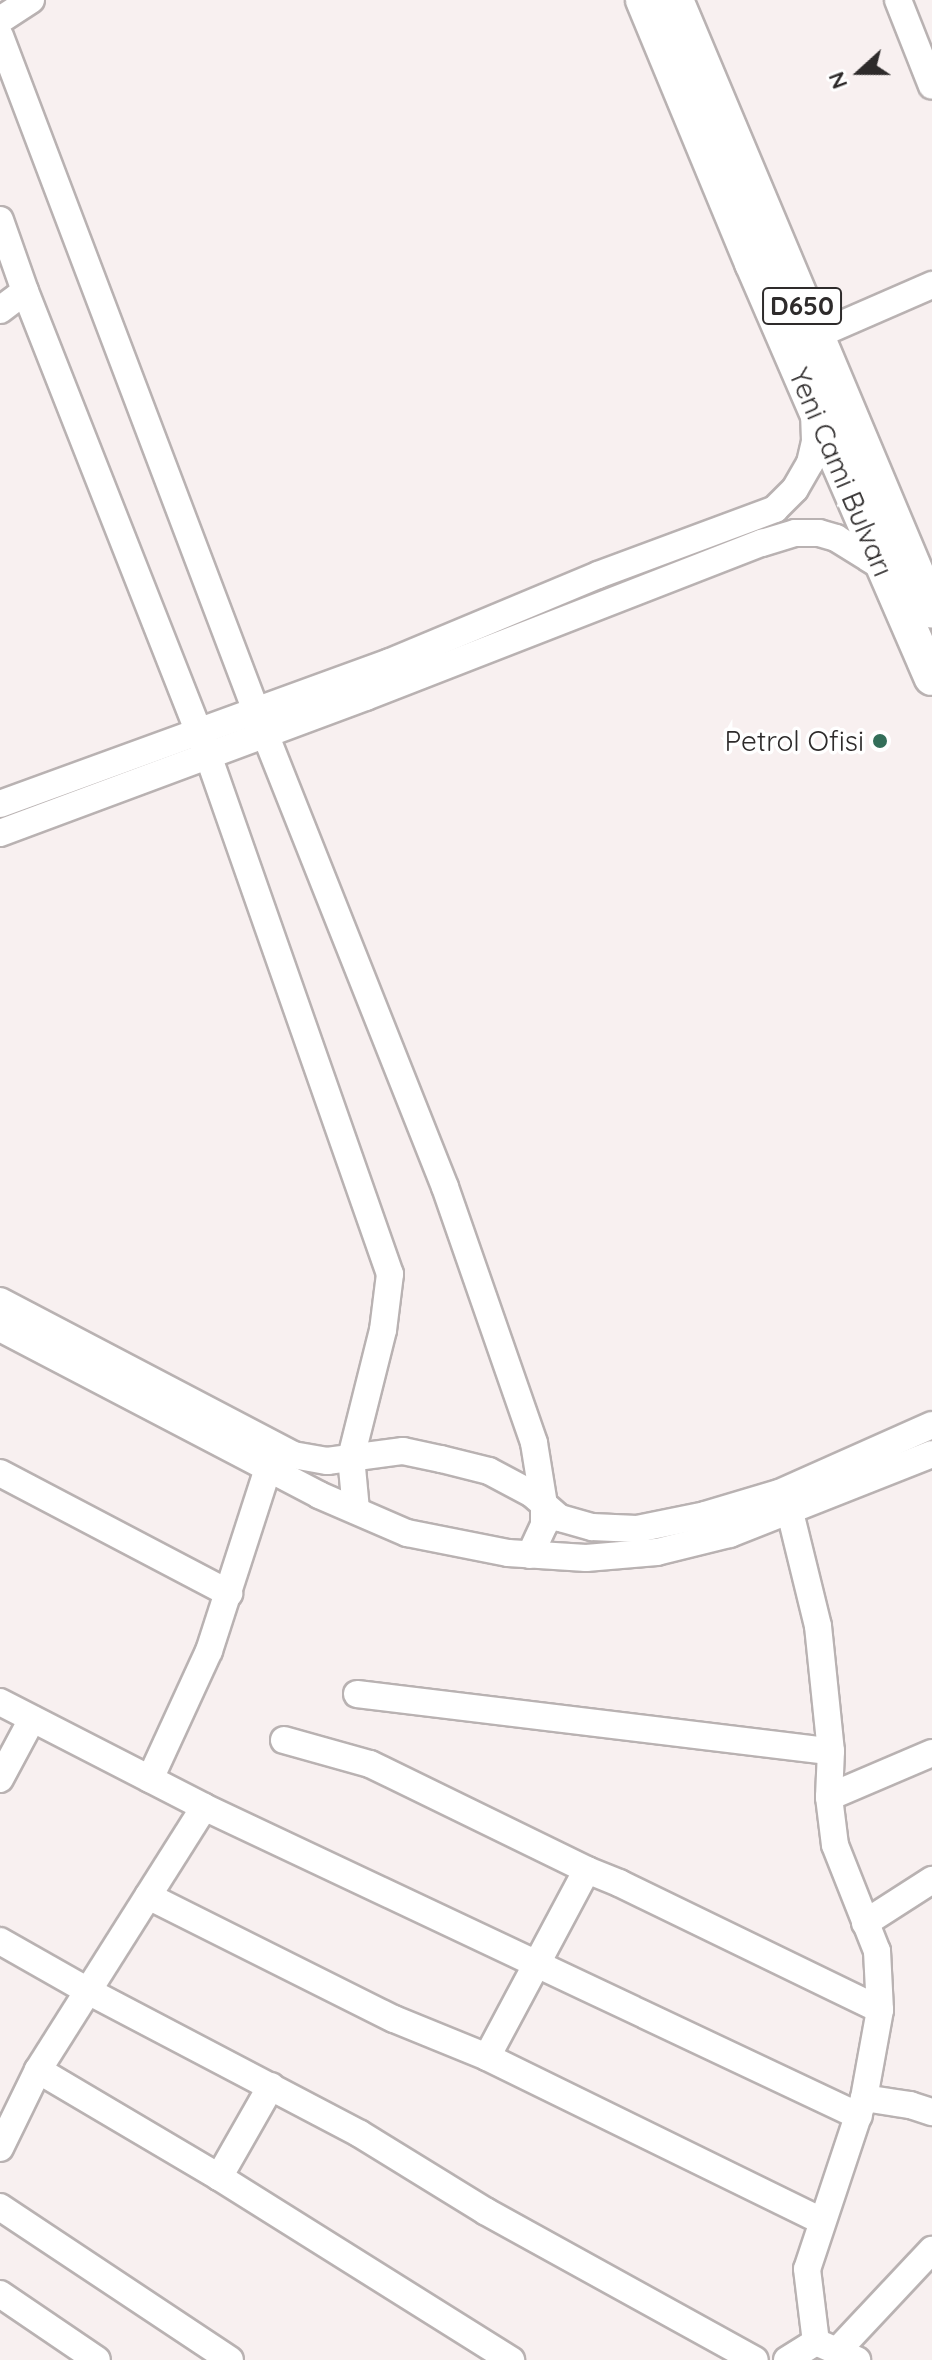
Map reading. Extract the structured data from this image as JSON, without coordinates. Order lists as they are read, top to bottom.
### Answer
{
  "streets": {
    "main road": ["D650", "Yeni Cami Bulvarı"]
  },
  "places": ["Petrol Ofisi"],
  "north": "left"
}
